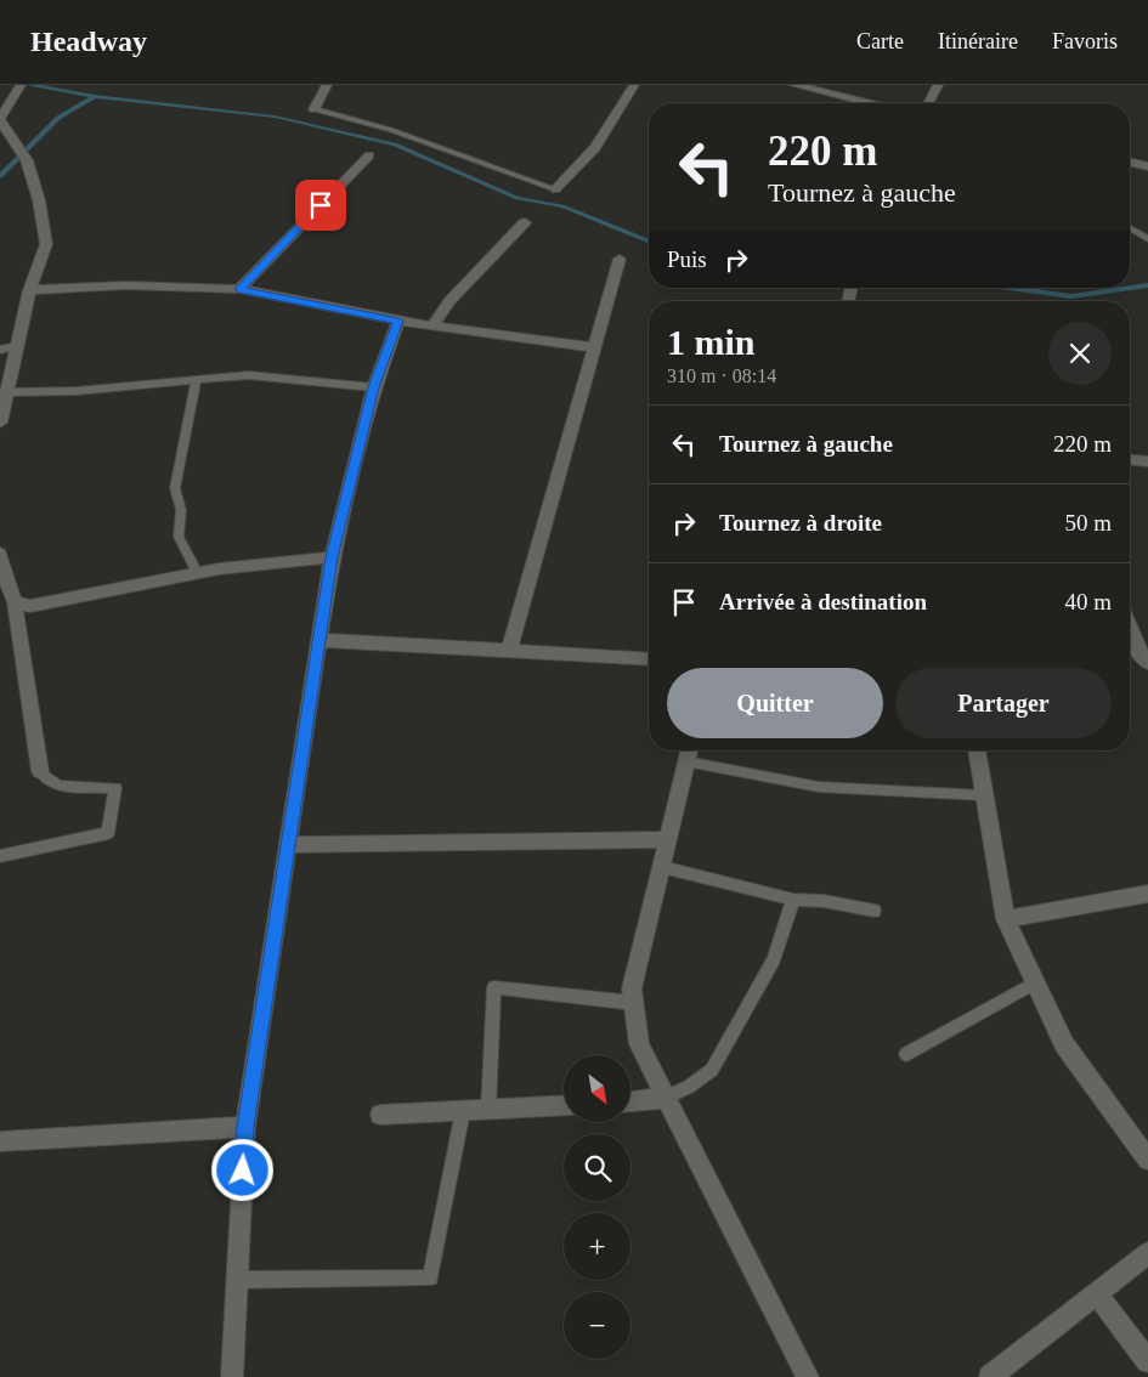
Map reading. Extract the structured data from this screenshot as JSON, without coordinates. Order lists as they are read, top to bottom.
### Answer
{
  "north": "bottom right",
  "page": {
    "header": "Headway",
    "nav": ["Carte", "Itinéraire", "Favoris"],
    "turn": ["220 m", "Tournez à gauche"],
    "then": "Puis",
    "heading": ["1 min", "310 m · 08:14"],
    "list": [
      {
        "name": "Tournez à gauche",
        "value": "220 m"
      },
      {
        "name": "Tournez à droite",
        "value": "50 m"
      },
      {
        "name": "Arrivée à destination",
        "value": "40 m"
      }
    ],
    "buttons": ["Quitter", "Partager"],
    "map_buttons": ["+", "−"]
  }
}
